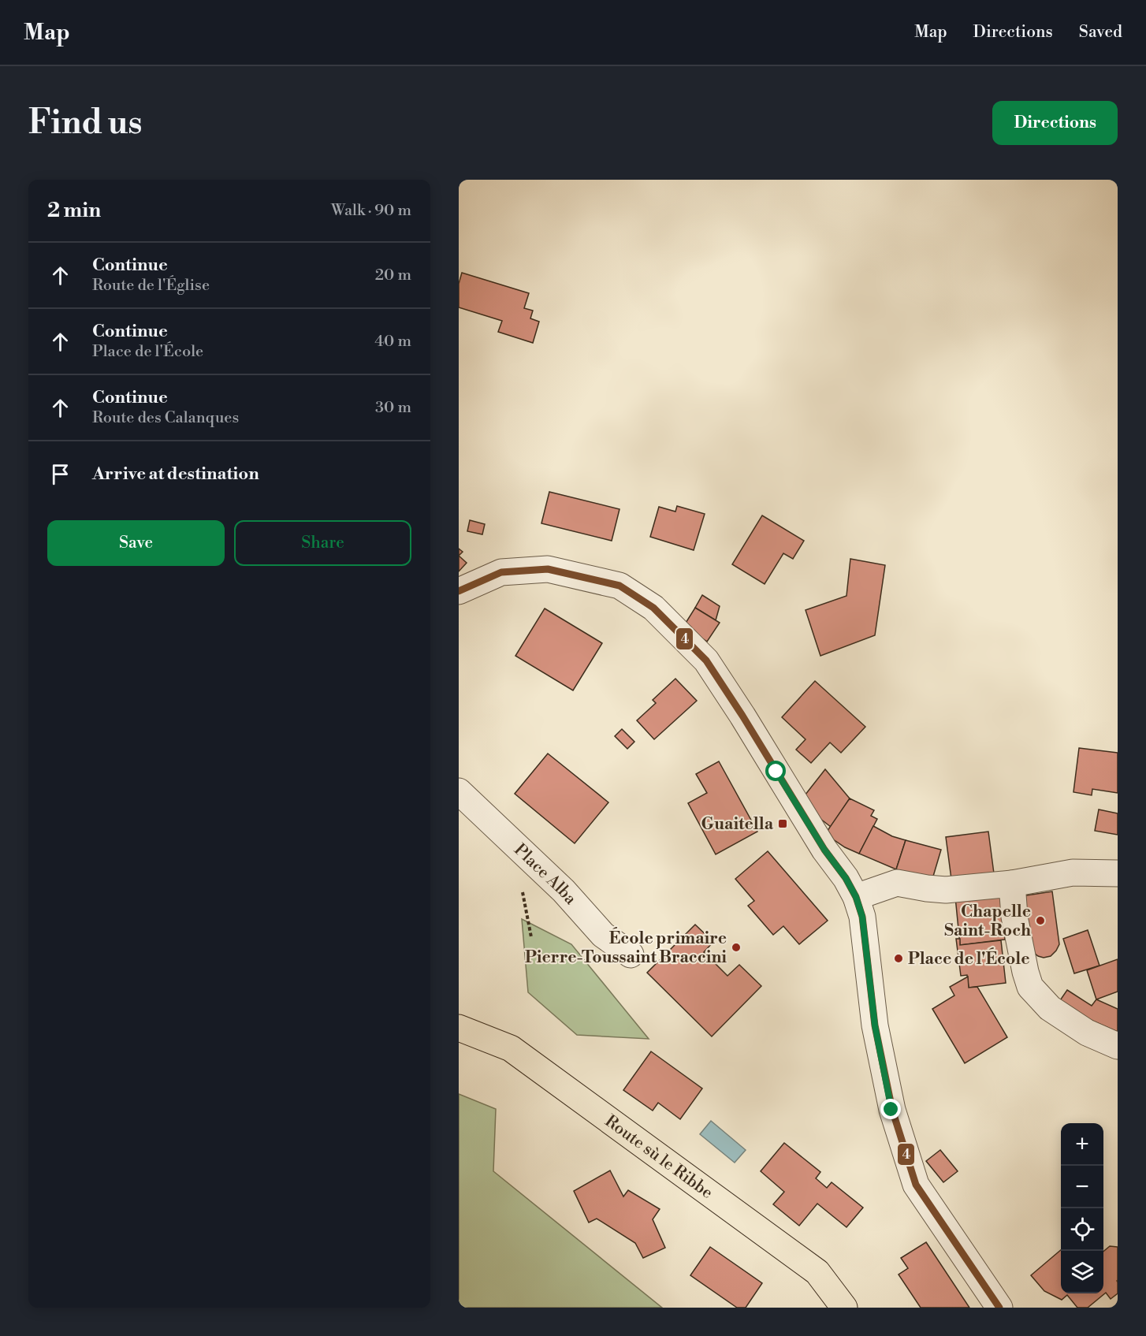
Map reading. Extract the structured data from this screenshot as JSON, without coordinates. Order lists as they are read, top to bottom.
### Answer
{
  "streets": {
    "main road": ["Route sù le Ribbe"],
    "street": ["Place Alba"]
  },
  "places": {
    "transit": ["Guaitella"],
    "other": ["Chapelle Saint-Roch", "École primaire Pierre-Toussaint Braccini", "Place de l'École"]
  },
  "lines": ["transit line 4"],
  "page": {
    "header": "Map",
    "nav": ["Map", "Directions", "Saved"],
    "buttons": [
      "Directions",
      ["Save", "Share"]
    ],
    "title": "Find us",
    "heading": ["2 min", "Walk · 90 m"],
    "list": [
      ["Continue", "Route de l'Église", "20 m"],
      ["Continue", "Place de l'École", "40 m"],
      ["Continue", "Route des Calanques", "30 m"],
      "Arrive at destination"
    ],
    "map_buttons": ["+", "−"]
  }
}
